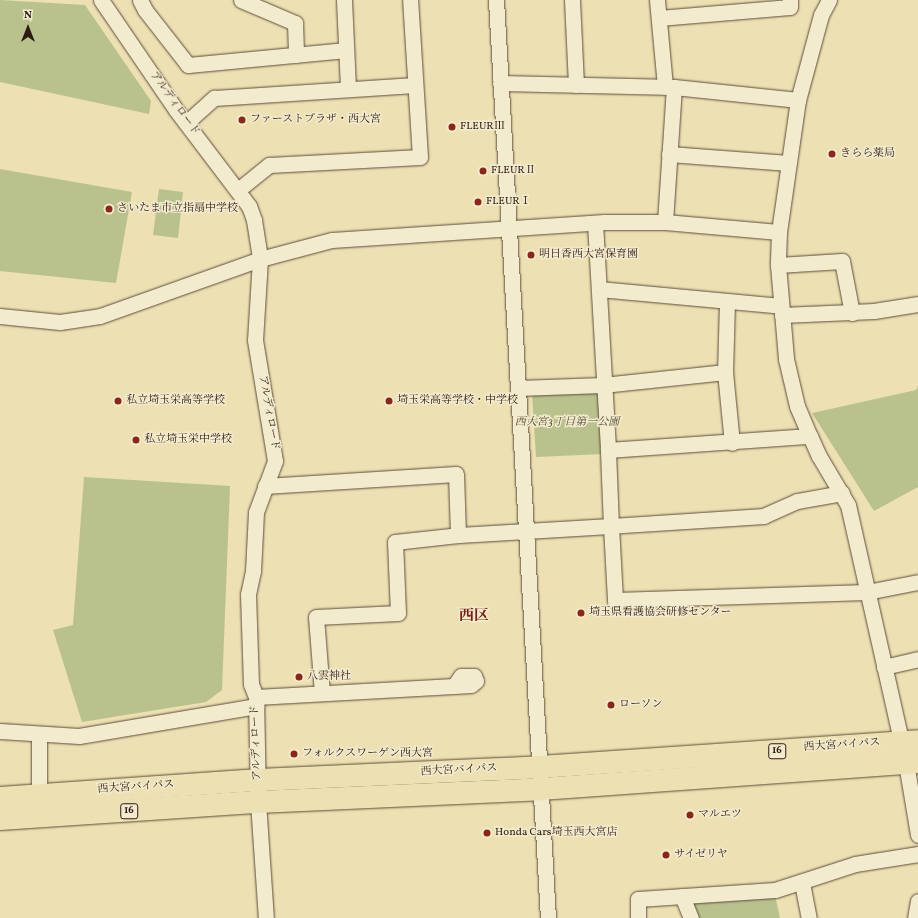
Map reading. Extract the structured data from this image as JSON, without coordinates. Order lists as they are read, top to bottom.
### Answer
{
  "streets": {
    "highway": ["西大宮バイパス", "16"],
    "street": ["アルディロード"]
  },
  "crossings": [
    ["アルディロード", "西大宮バイパス"]
  ],
  "districts": ["西区"],
  "parks": ["西大宮3丁目第一公園"],
  "places": [
    "ファーストプラザ・西大宮",
    "FLEURⅢ",
    "きらら薬局",
    "FLEURⅡ",
    "FLEURⅠ",
    "さいたま市立指扇中学校",
    "明日香西大宮保育園",
    "私立埼玉栄高等学校",
    "埼玉栄高等学校・中学校",
    "私立埼玉栄中学校",
    "埼玉県看護協会研修センター",
    "八雲神社",
    "ローソン",
    "フォルクスワーゲン西大宮",
    "マルエツ",
    "Honda Cars埼玉西大宮店",
    "サイゼリヤ"
  ],
  "north": "top"
}
